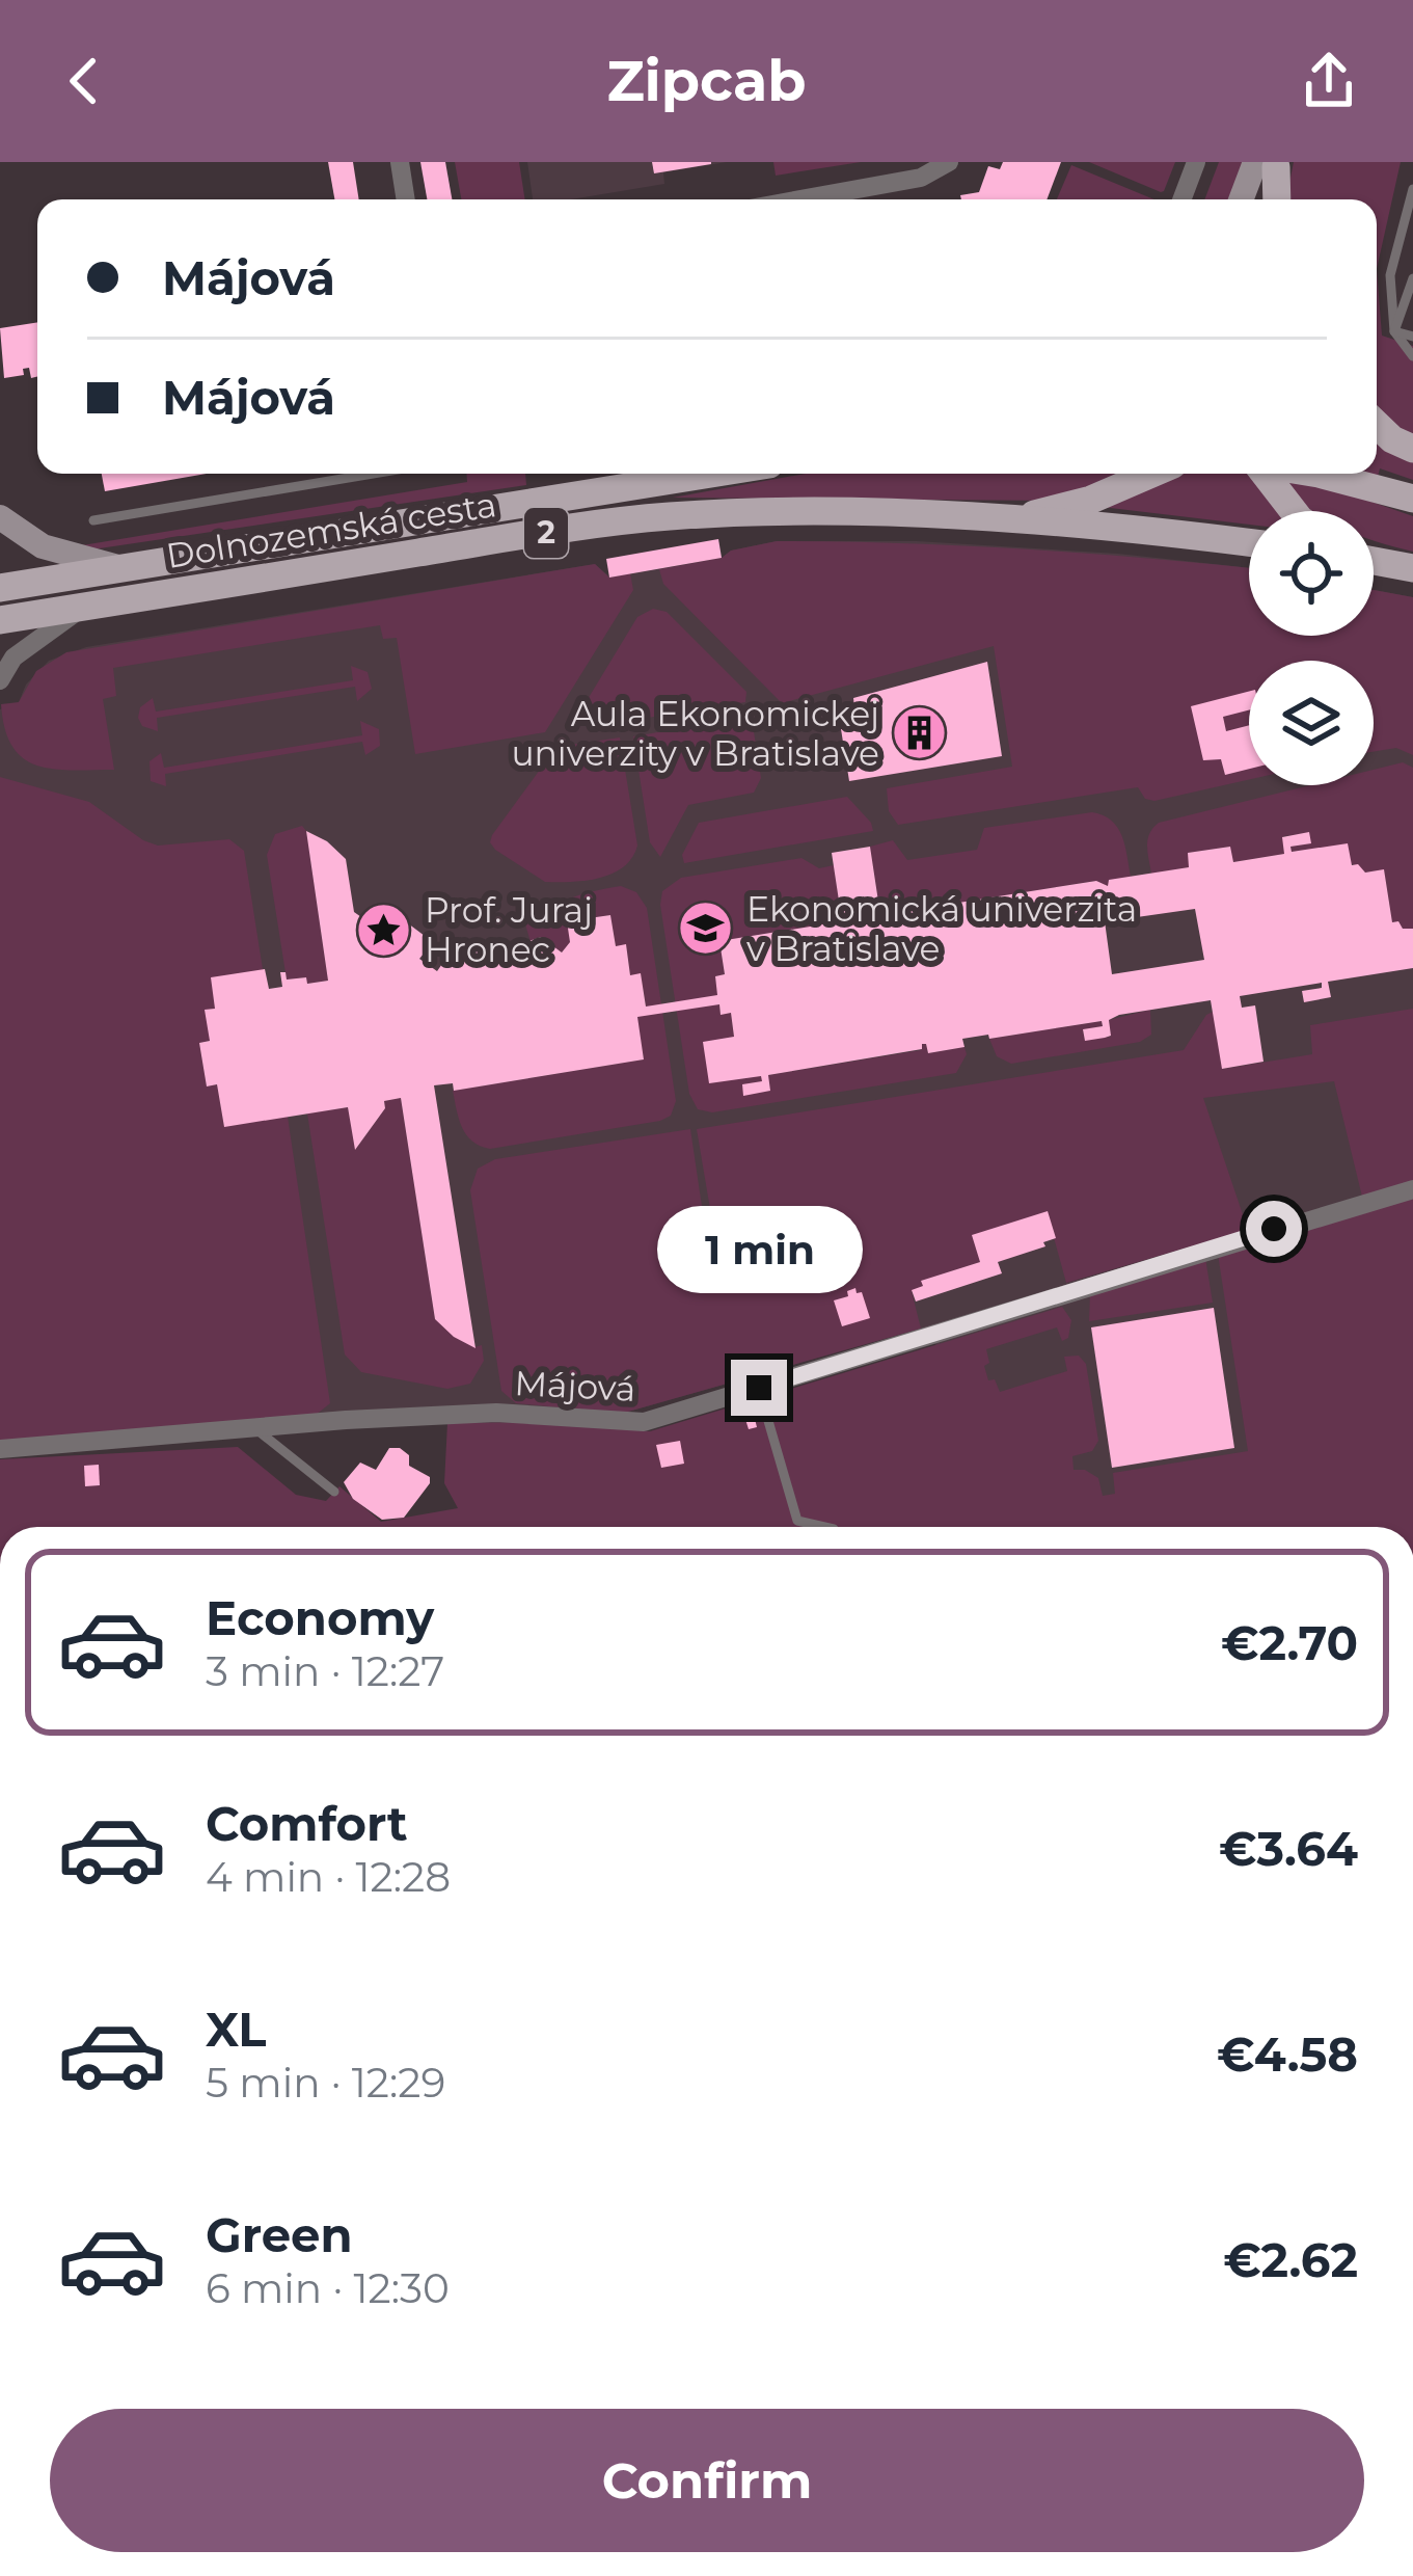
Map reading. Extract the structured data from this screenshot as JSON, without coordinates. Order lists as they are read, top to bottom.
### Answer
{
  "streets": {
    "main road": ["Dolnozemská cesta", "2"],
    "street": ["Májová"]
  },
  "places": {
    "building": ["Aula Ekonomickej univerzity v Bratislave"],
    "school or university": ["Ekonomická univerzita v Bratislave"],
    "place": ["Prof. Juraj Hronec"]
  },
  "page": {
    "header": "Zipcab",
    "banner": ["Májová", "Májová"],
    "bubble": "1 min",
    "list": [
      {
        "name": "Economy",
        "note": "3 min · 12:27",
        "value": "€2.70"
      },
      {
        "name": "Comfort",
        "note": "4 min · 12:28",
        "value": "€3.64"
      },
      {
        "name": "XL",
        "note": "5 min · 12:29",
        "value": "€4.58"
      },
      {
        "name": "Green",
        "note": "6 min · 12:30",
        "value": "€2.62"
      }
    ],
    "buttons": "Confirm"
  }
}
